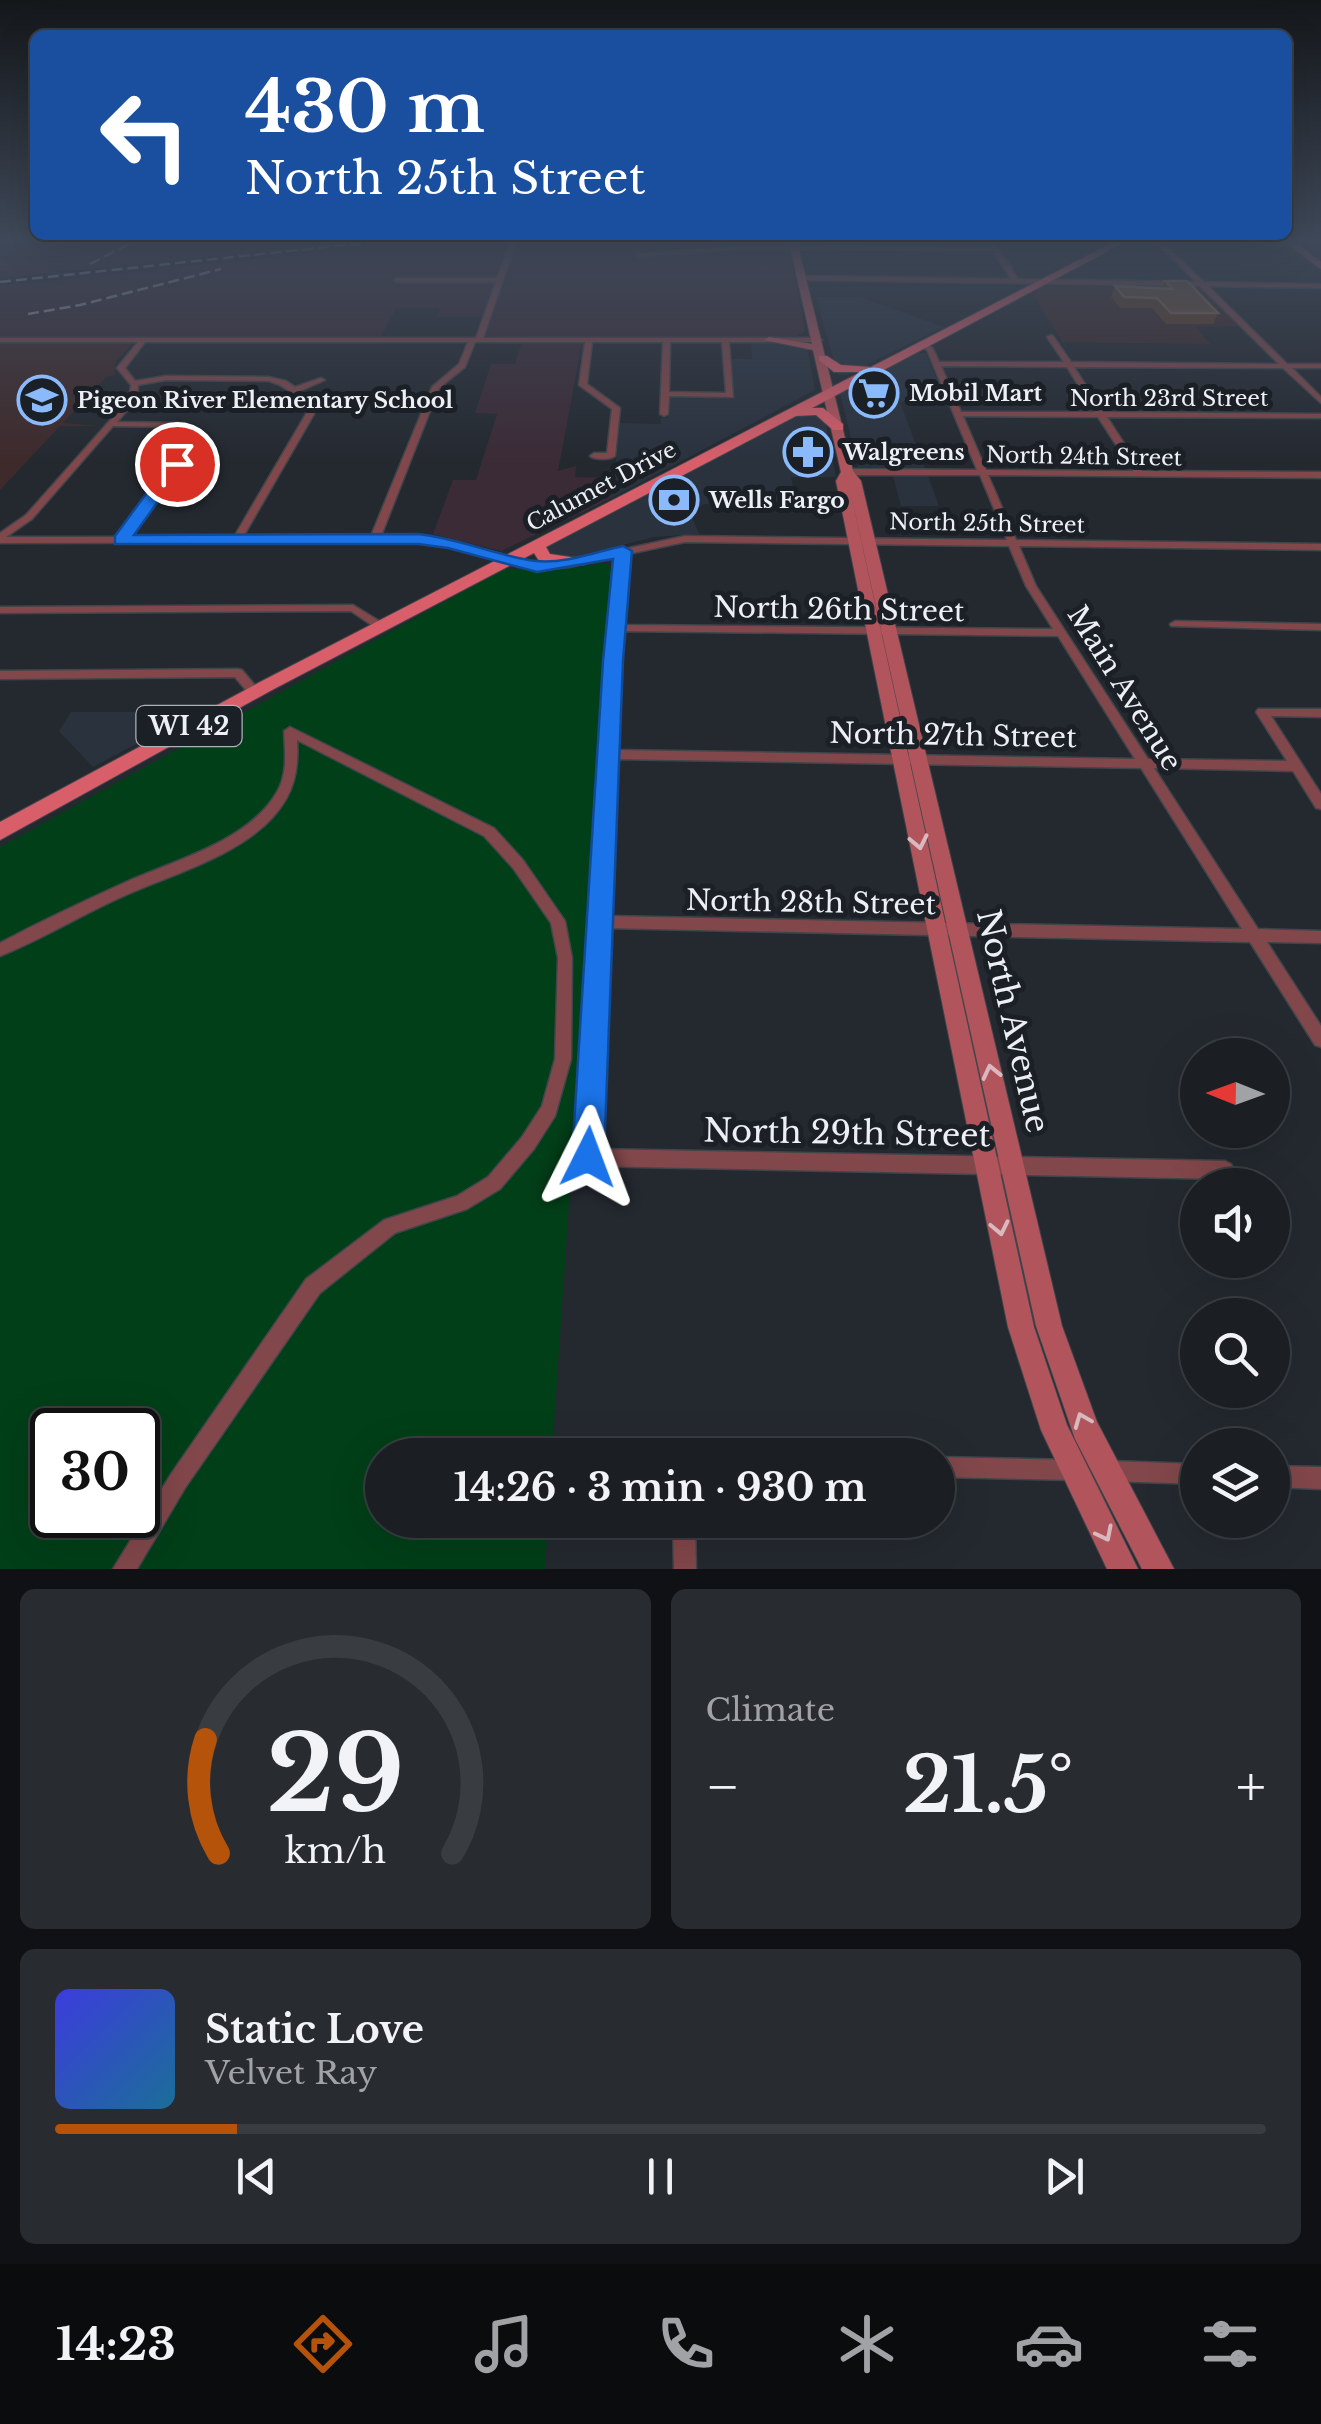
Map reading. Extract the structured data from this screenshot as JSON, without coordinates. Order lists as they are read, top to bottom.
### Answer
{
  "streets": {
    "main road": ["Calumet Drive", "WI 42", "North Avenue"],
    "street": [
      "North 23rd Street",
      "North 24th Street",
      "North 25th Street",
      "North 26th Street",
      "Main Avenue",
      "North 27th Street",
      "North 28th Street",
      "North 29th Street"
    ]
  },
  "crossings": [
    ["North 23rd Street", "Main Avenue"],
    ["North 24th Street", "Main Avenue"],
    ["North 24th Street", "North Avenue"],
    ["Calumet Drive", "North 25th Street"],
    ["Calumet Drive", "Main Avenue"],
    ["Calumet Drive", "North Avenue"],
    ["North 25th Street", "Main Avenue"],
    ["North 25th Street", "North Avenue"],
    ["North 26th Street", "Main Avenue"],
    ["North 26th Street", "North Avenue"],
    ["Main Avenue", "North 27th Street"],
    ["Main Avenue", "North 28th Street"],
    ["North 27th Street", "North Avenue"],
    ["North 28th Street", "North Avenue"],
    ["North 28th Street", "North 29th Street"],
    ["North Avenue", "North 29th Street"]
  ],
  "places": {
    "supermarket": ["Mobil Mart"],
    "school or university": ["Pigeon River Elementary School"],
    "pharmacy": ["Walgreens"],
    "bank": ["Wells Fargo"]
  },
  "north": "left",
  "page": {
    "turn": ["430 m", "North 25th Street"],
    "limit": "30",
    "trip": "14:26 · 3 min · 930 m",
    "tile": "Climate",
    "heat": ["−", "21.5°", "+"],
    "song": ["Static Love", "Velvet Ray"],
    "tabs": "14:23",
    "gauge": ["29", "km/h"]
  }
}
